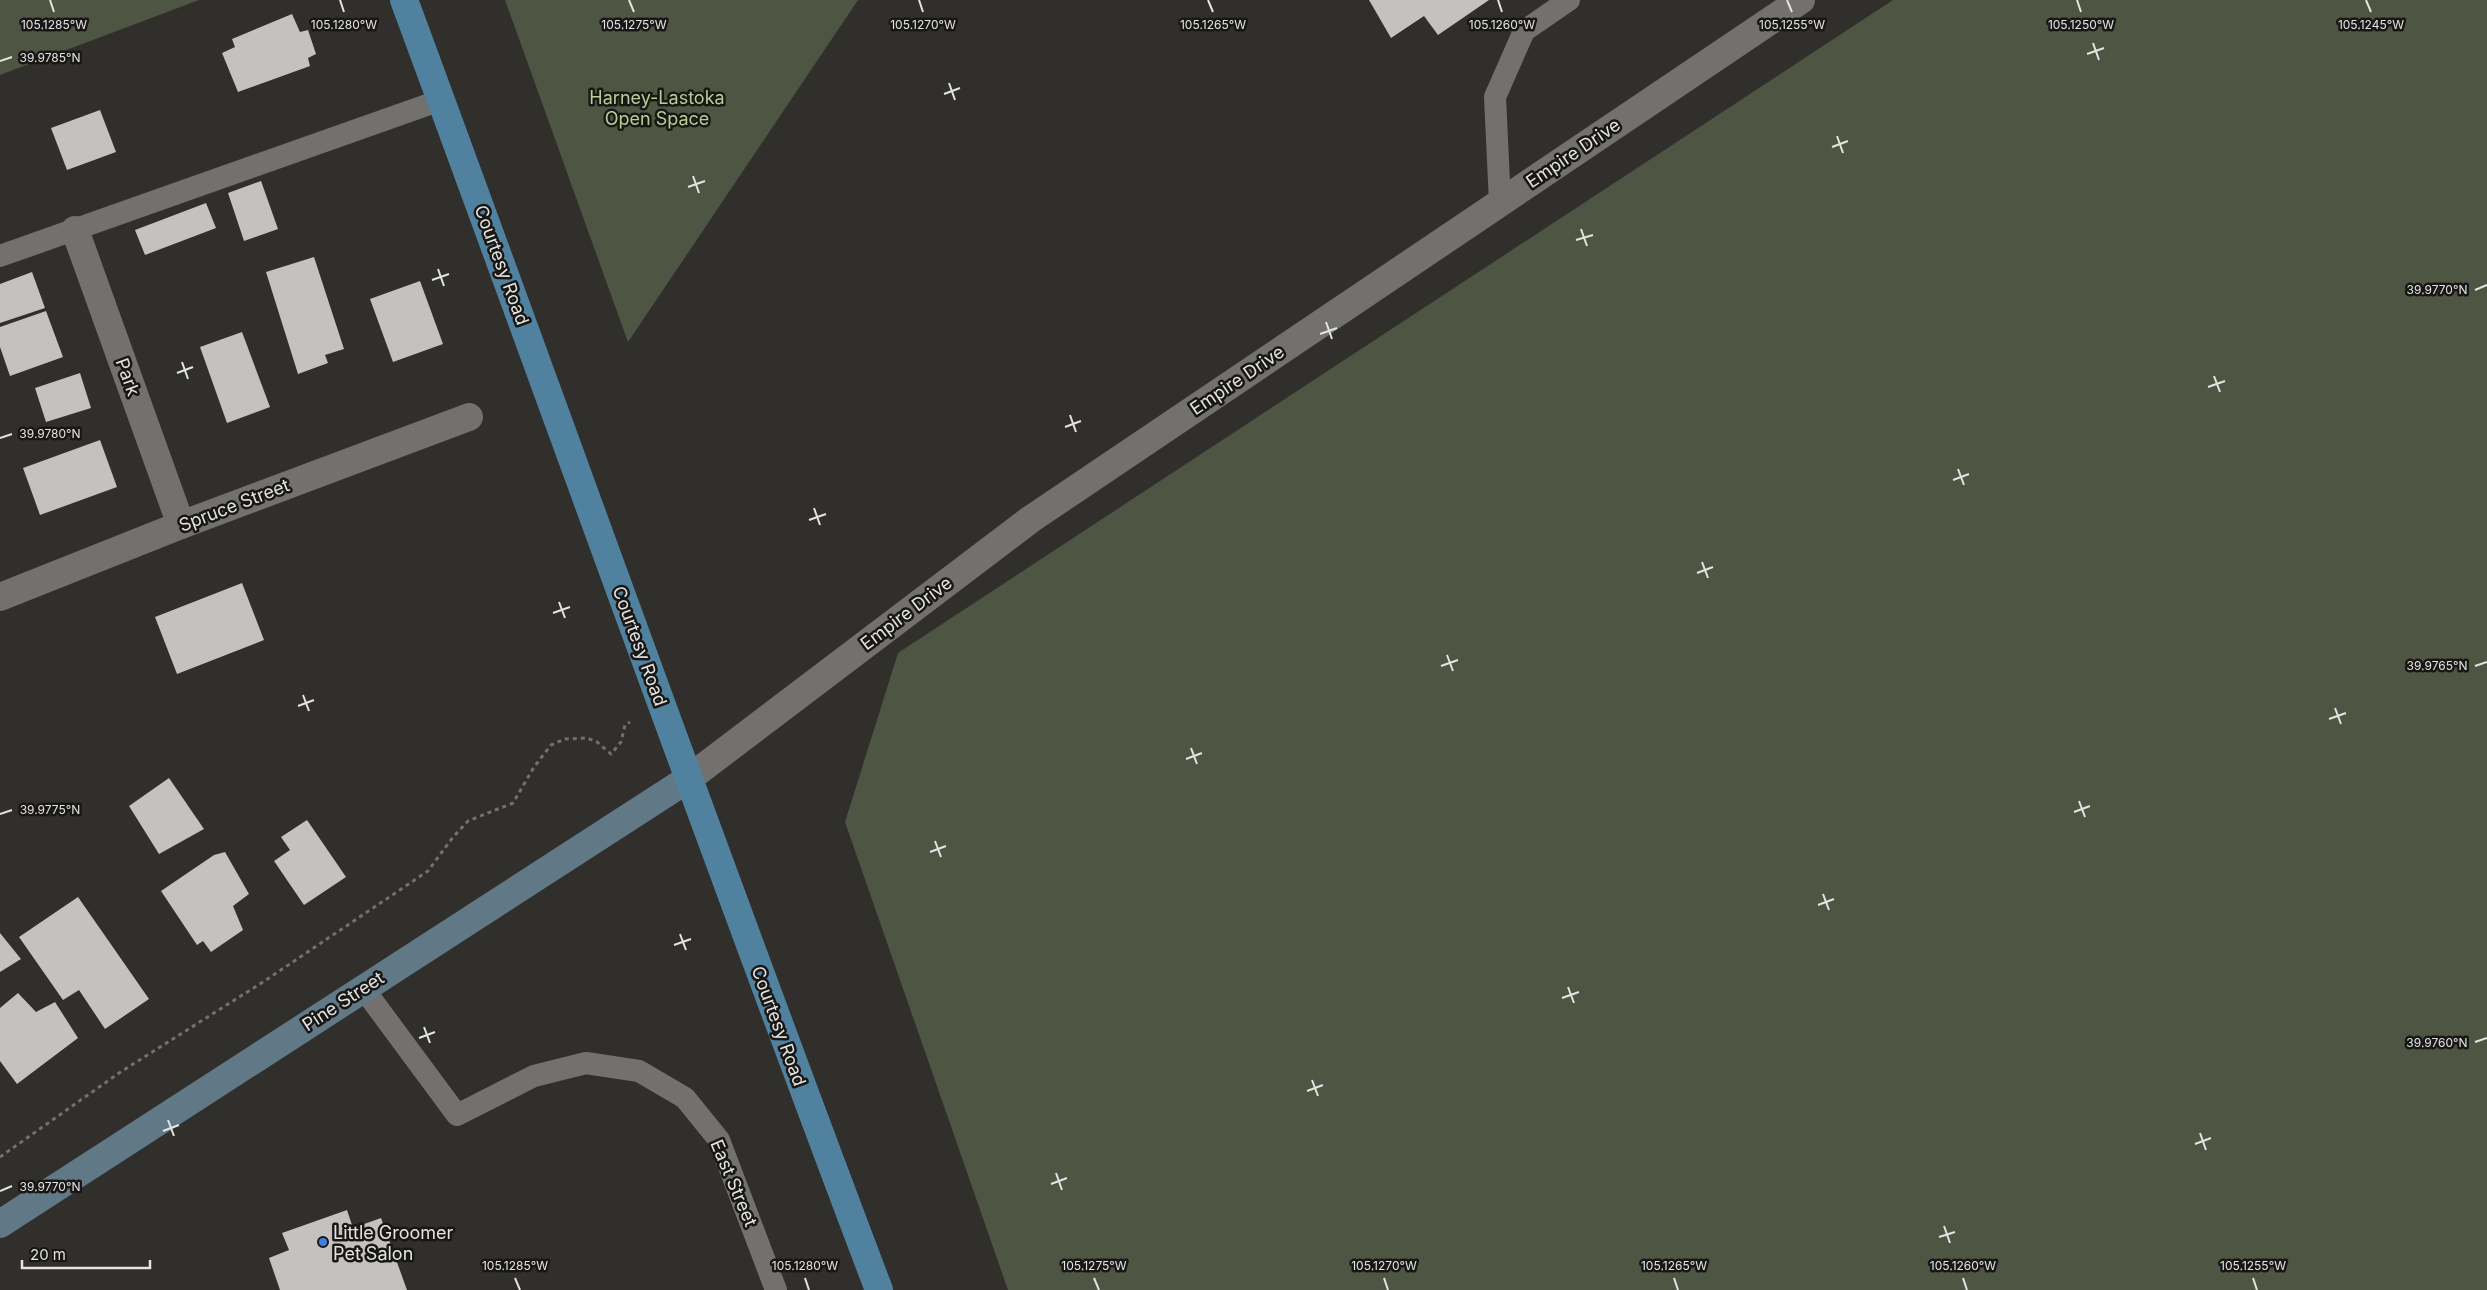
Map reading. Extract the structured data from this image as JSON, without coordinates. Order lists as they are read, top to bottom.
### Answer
{
  "streets": {
    "main road": ["Courtesy Road"],
    "street": [
      "Empire Drive",
      "Park",
      "Spruce Street",
      "Pine Street"
    ],
    "lane": ["East Street"]
  },
  "crossings": [
    ["Empire Drive", "Courtesy Road"],
    ["Empire Drive", "Pine Street"],
    ["Courtesy Road", "Pine Street"],
    ["Park", "Spruce Street"],
    ["Pine Street", "East Street"]
  ],
  "parks": ["Harney-Lastoka Open Space"],
  "places": ["Little Groomer Pet Salon"],
  "scale_bar": "20 m",
  "coordinates": [
    "105.1285°W",
    "105.1280°W",
    "105.1275°W",
    "105.1270°W",
    "105.1265°W",
    "105.1260°W",
    "105.1255°W",
    "105.1250°W",
    "105.1245°W",
    "39.9785°N",
    "39.9770°N",
    "39.9780°N",
    "39.9765°N",
    "39.9775°N",
    "39.9760°N"
  ]
}
